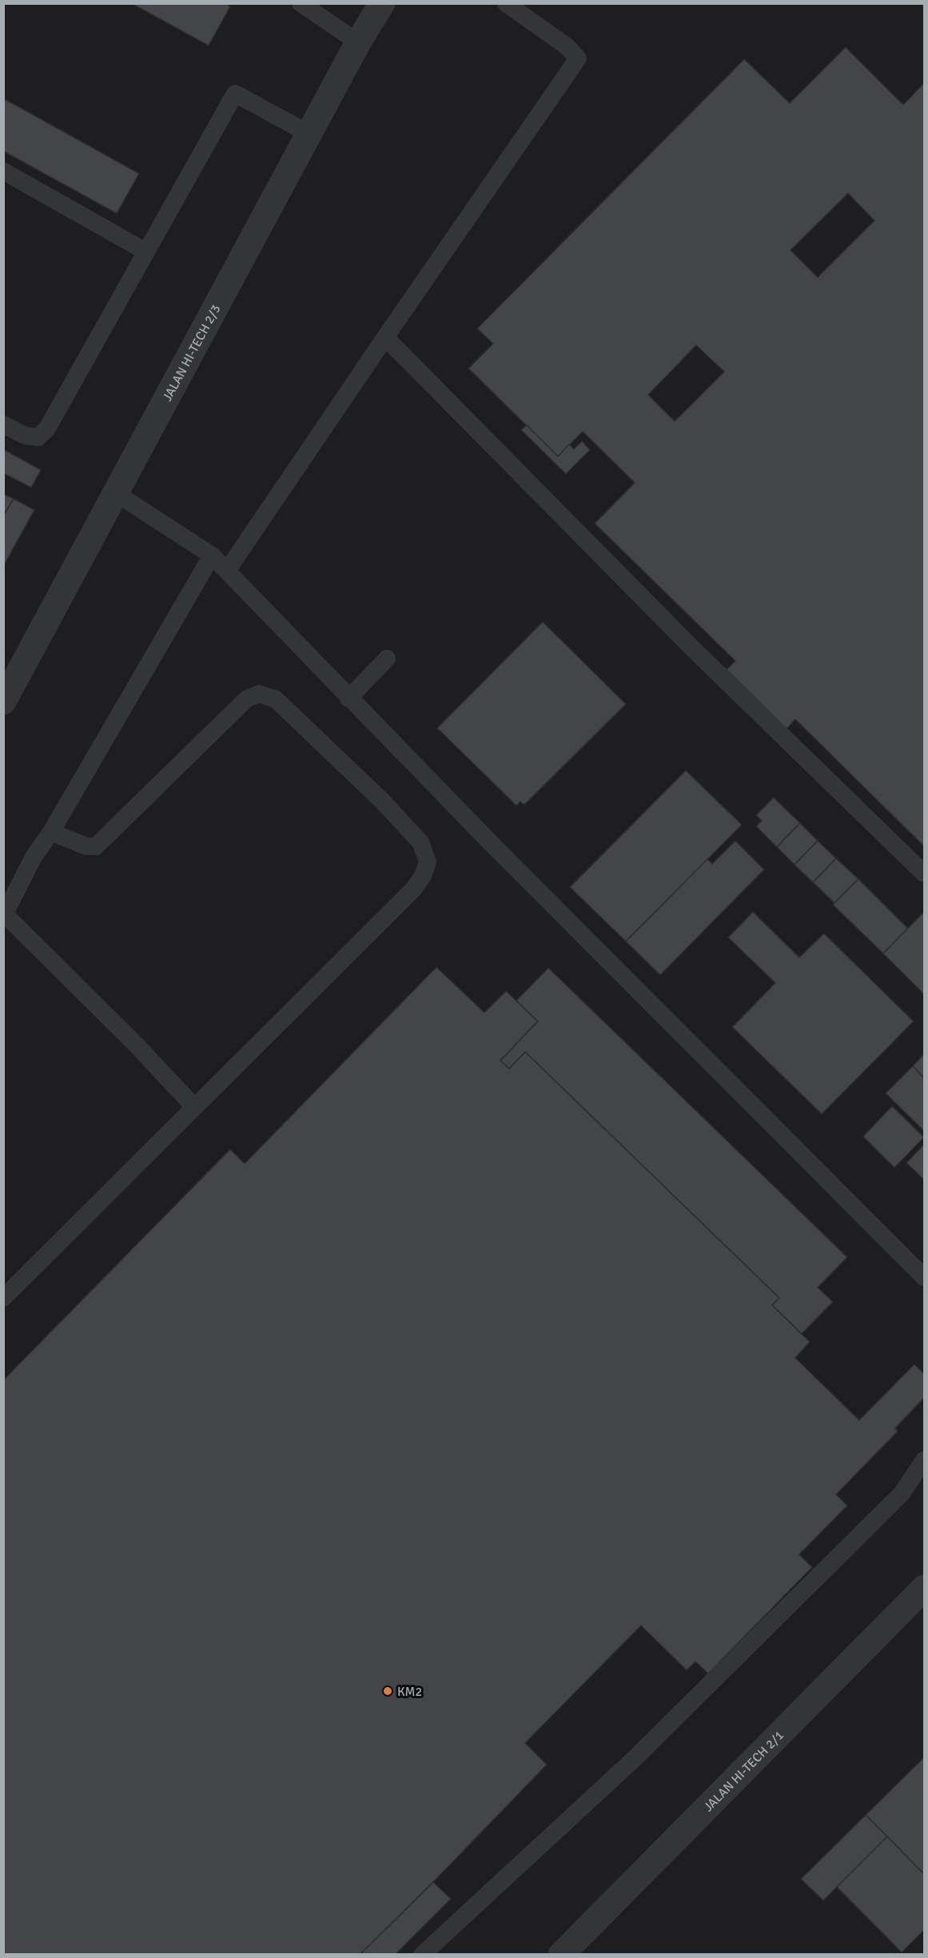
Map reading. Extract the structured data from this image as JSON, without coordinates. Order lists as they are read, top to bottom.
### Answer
{
  "streets": {
    "street": ["JALAN HI-TECH 2/3", "JALAN HI-TECH 2/1"]
  },
  "places": ["KM2"]
}
